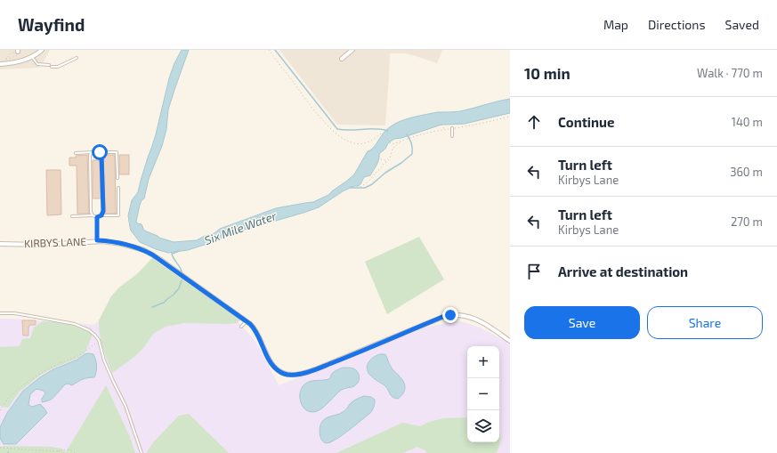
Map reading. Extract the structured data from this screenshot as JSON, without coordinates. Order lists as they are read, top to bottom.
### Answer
{
  "streets": {
    "street": ["KIRBYS LANE"]
  },
  "water": ["Six Mile Water"],
  "page": {
    "header": "Wayfind",
    "nav": ["Map", "Directions", "Saved"],
    "heading": ["10 min", "Walk · 770 m"],
    "list": [
      ["Continue", "140 m"],
      ["Turn left", "Kirbys Lane", "360 m"],
      ["Turn left", "Kirbys Lane", "270 m"],
      "Arrive at destination"
    ],
    "buttons": ["Save", "Share"],
    "map_buttons": ["+", "−"]
  }
}
